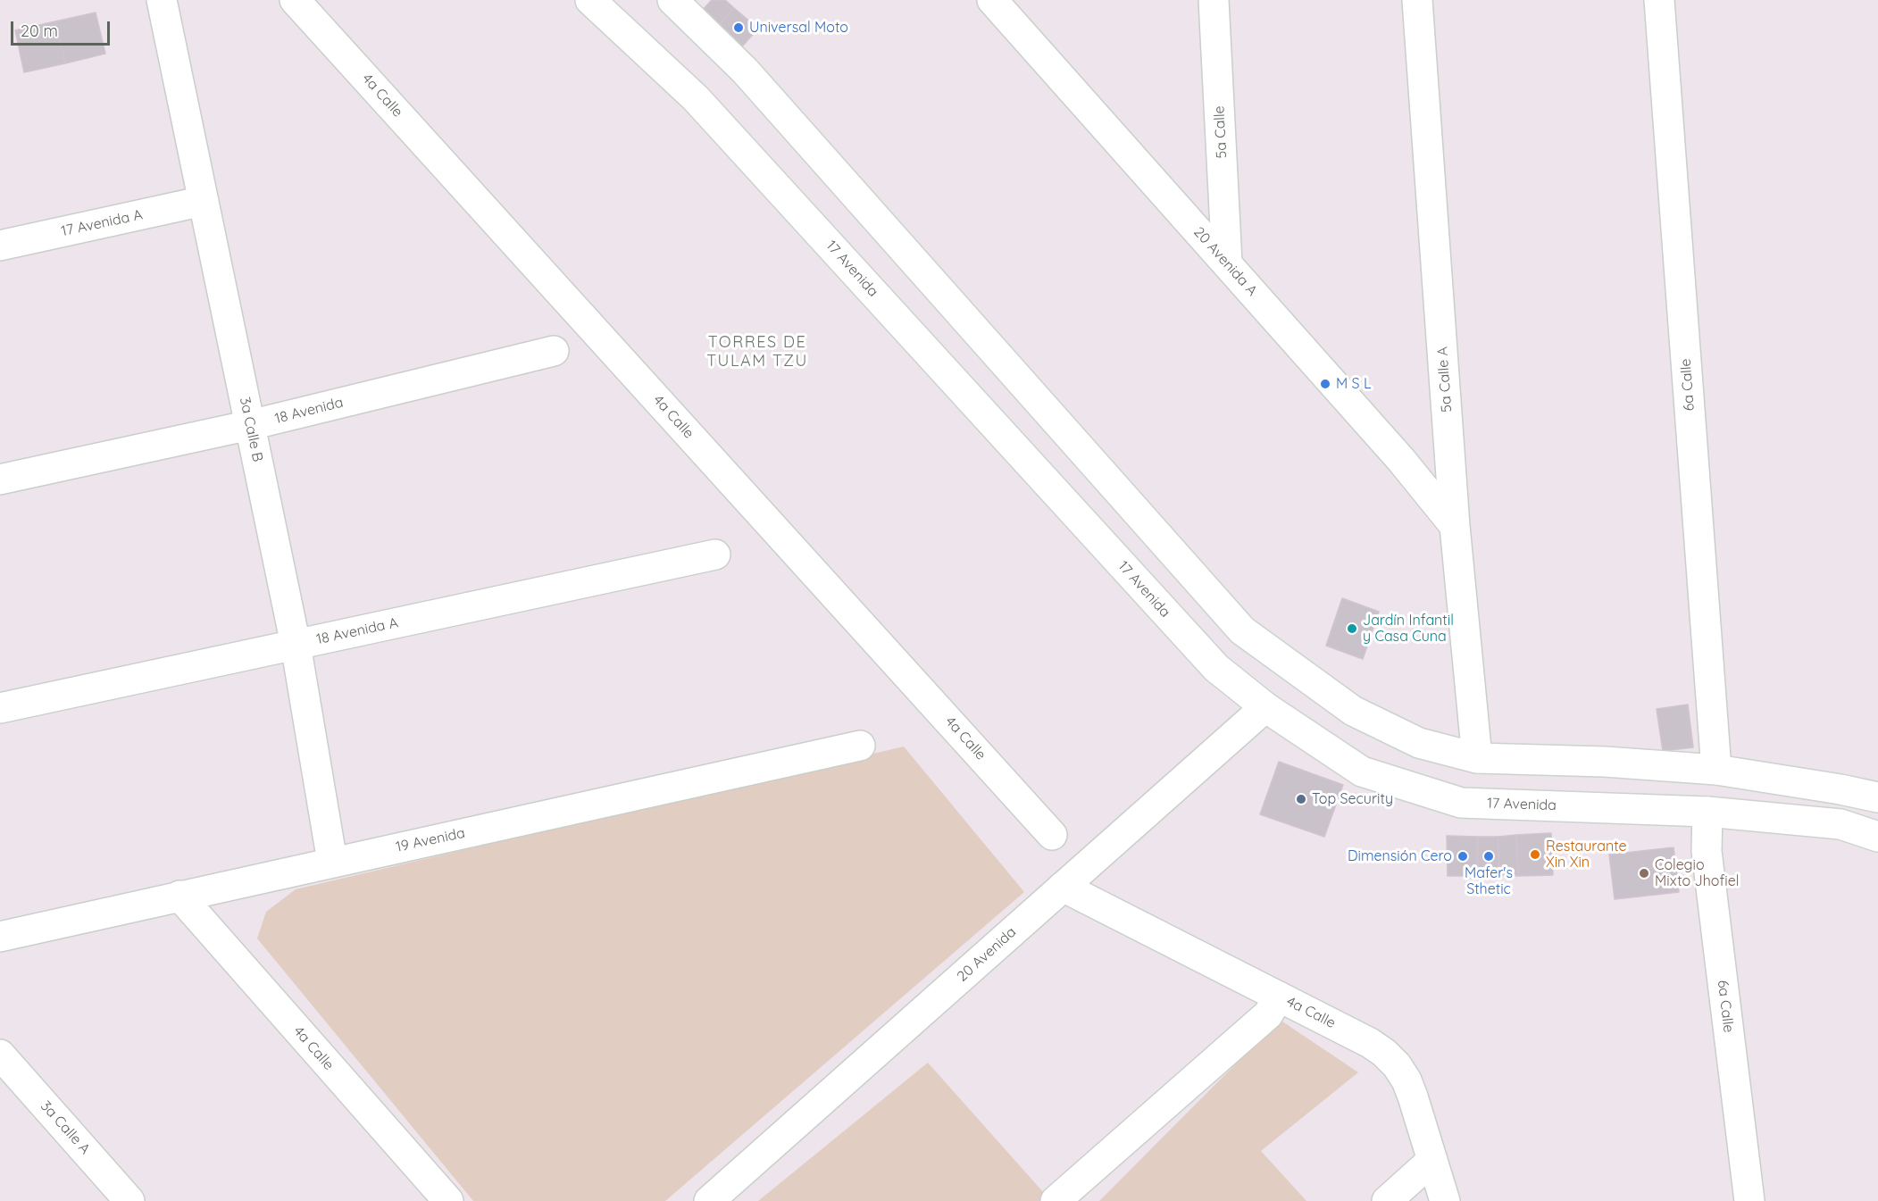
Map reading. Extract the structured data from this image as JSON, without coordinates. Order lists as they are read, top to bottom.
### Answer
{
  "streets": {
    "street": [
      "4a Calle",
      "5a Calle",
      "17 Avenida A",
      "20 Avenida A",
      "17 Avenida",
      "5a Calle A",
      "6a Calle",
      "18 Avenida",
      "3a Calle B",
      "18 Avenida A",
      "19 Avenida",
      "20 Avenida",
      "3a Calle A"
    ]
  },
  "crossings": [
    ["4a Calle", "19 Avenida"],
    ["4a Calle", "20 Avenida"],
    ["5a Calle", "20 Avenida A"],
    ["17 Avenida A", "3a Calle B"],
    ["20 Avenida A", "5a Calle A"],
    ["17 Avenida", "6a Calle"],
    ["17 Avenida", "20 Avenida"],
    ["18 Avenida", "3a Calle B"],
    ["3a Calle B", "18 Avenida A"],
    ["3a Calle B", "19 Avenida"]
  ],
  "districts": ["TORRES DE TULAM TZU"],
  "places": [
    "Universal Moto",
    "M S L",
    "Jardín Infantil y Casa Cuna",
    "Top Security",
    "Restaurante Xin Xin",
    "Dimensión Cero",
    "Mafer's Sthetic",
    "Colegio Mixto Jhofiel"
  ],
  "scale_bar": "20 m"
}
